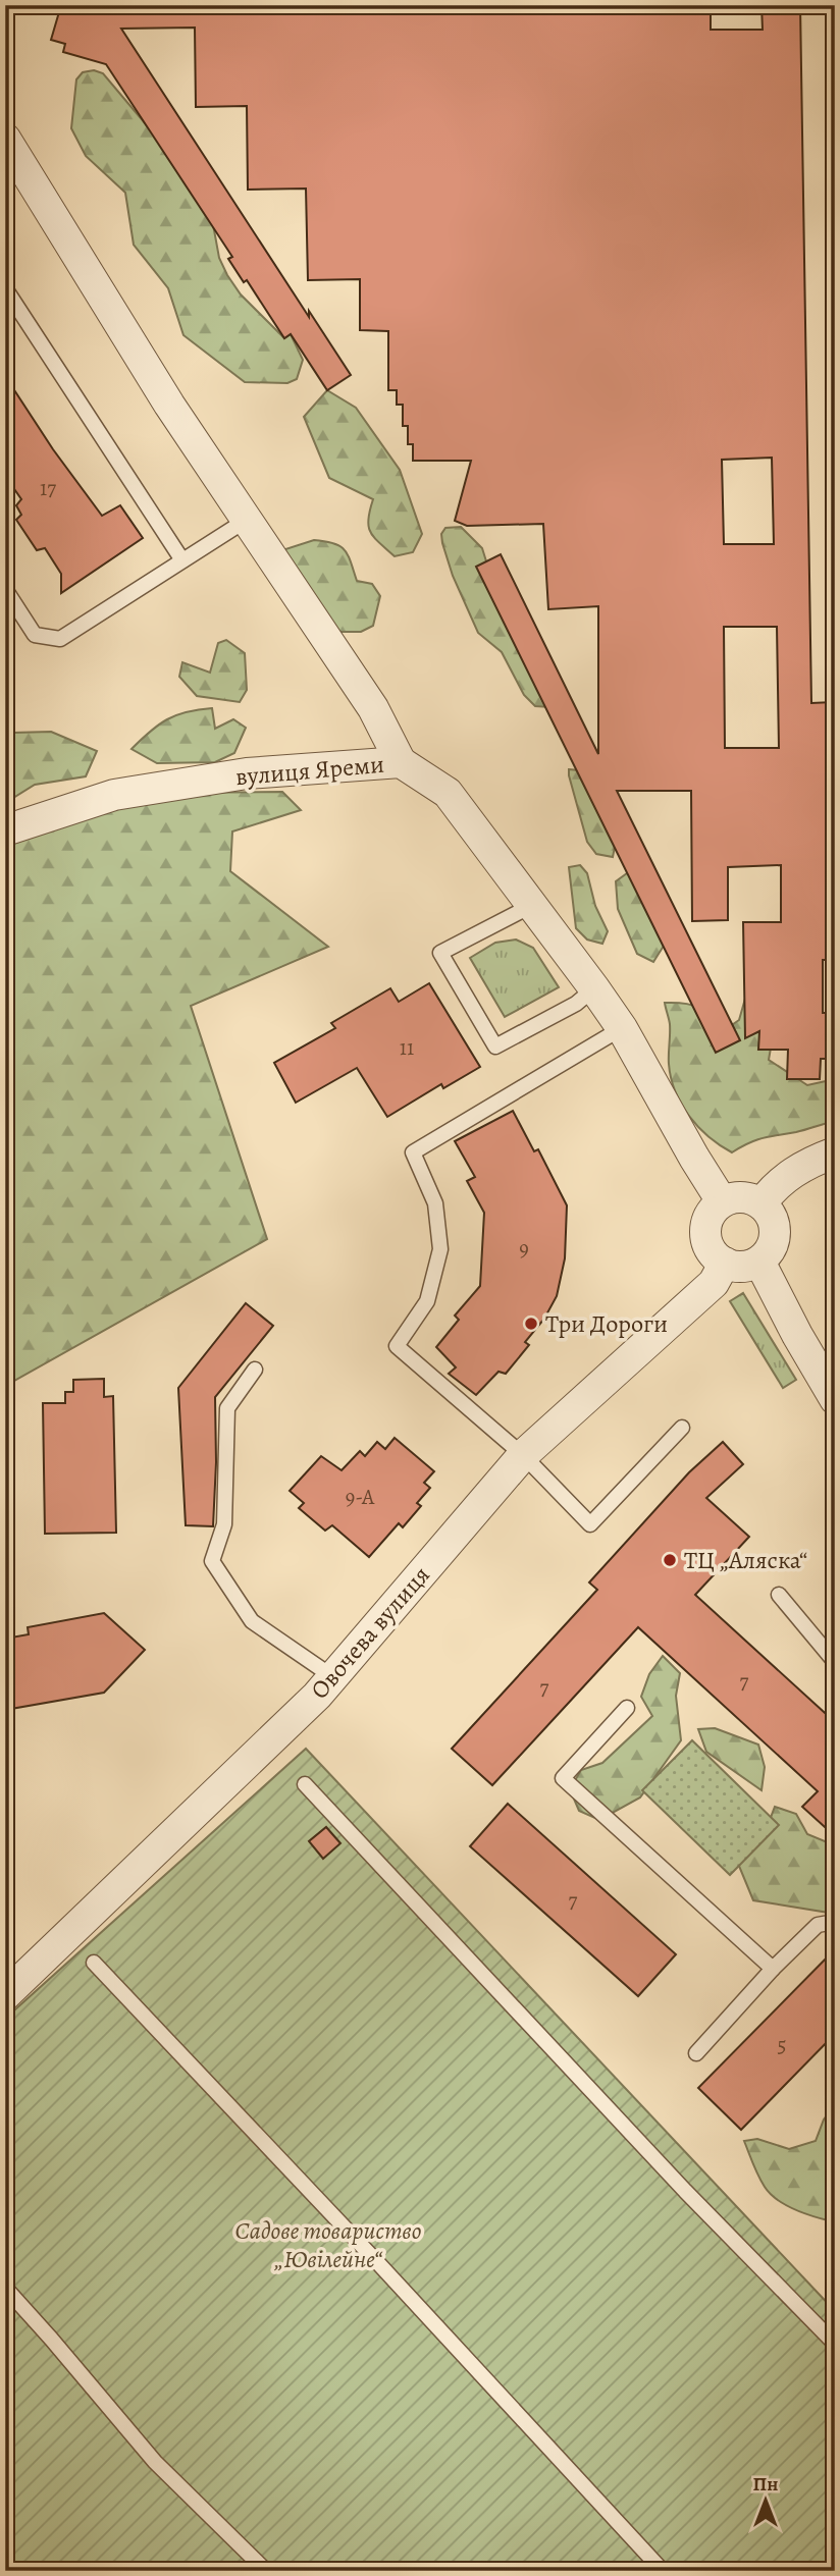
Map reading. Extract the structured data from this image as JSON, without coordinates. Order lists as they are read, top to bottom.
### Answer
{
  "streets": {
    "street": ["вулиця Яреми", "Овочева вулиця"]
  },
  "crossings": [
    ["вулиця Яреми", "Овочева вулиця"]
  ],
  "parks": ["Садове товариство „Ювілейне“"],
  "places": ["Три Дороги", "ТЦ „Аляска“"],
  "house_numbers": [
    "17",
    "11",
    "9",
    "9-А",
    "7",
    "7",
    "7",
    "5"
  ],
  "north": "top"
}
